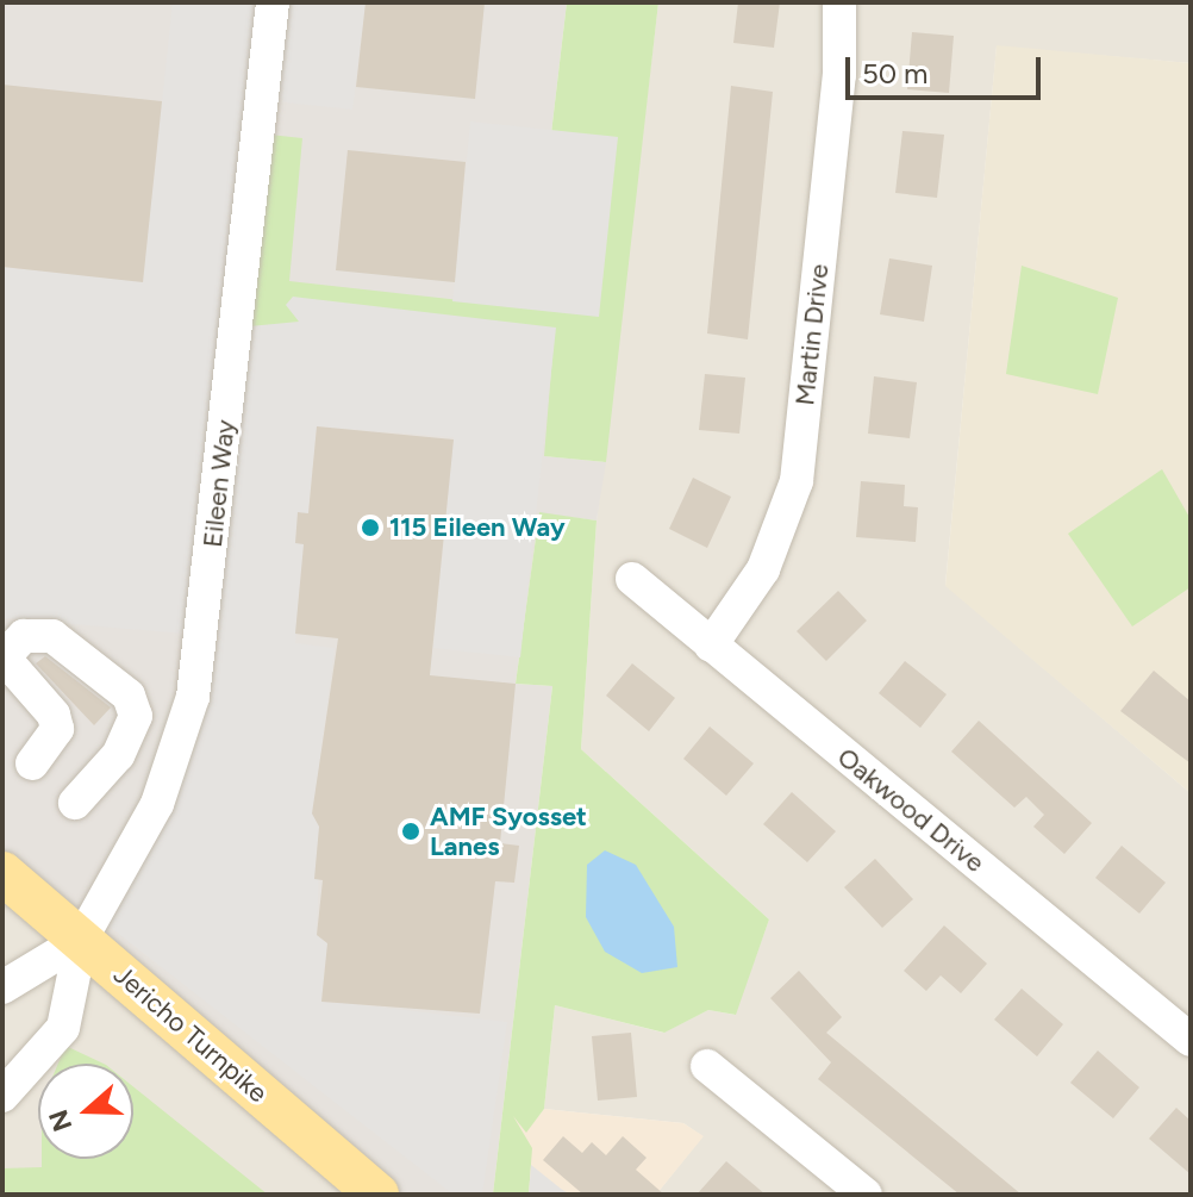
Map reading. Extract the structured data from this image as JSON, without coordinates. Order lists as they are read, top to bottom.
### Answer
{
  "streets": {
    "main road": ["Jericho Turnpike"],
    "street": ["Martin Drive", "Eileen Way", "Oakwood Drive"]
  },
  "crossings": [
    ["Martin Drive", "Oakwood Drive"],
    ["Eileen Way", "Jericho Turnpike"]
  ],
  "places": ["115 Eileen Way", "AMF Syosset Lanes"],
  "scale_bar": "50 m",
  "north": "left"
}
